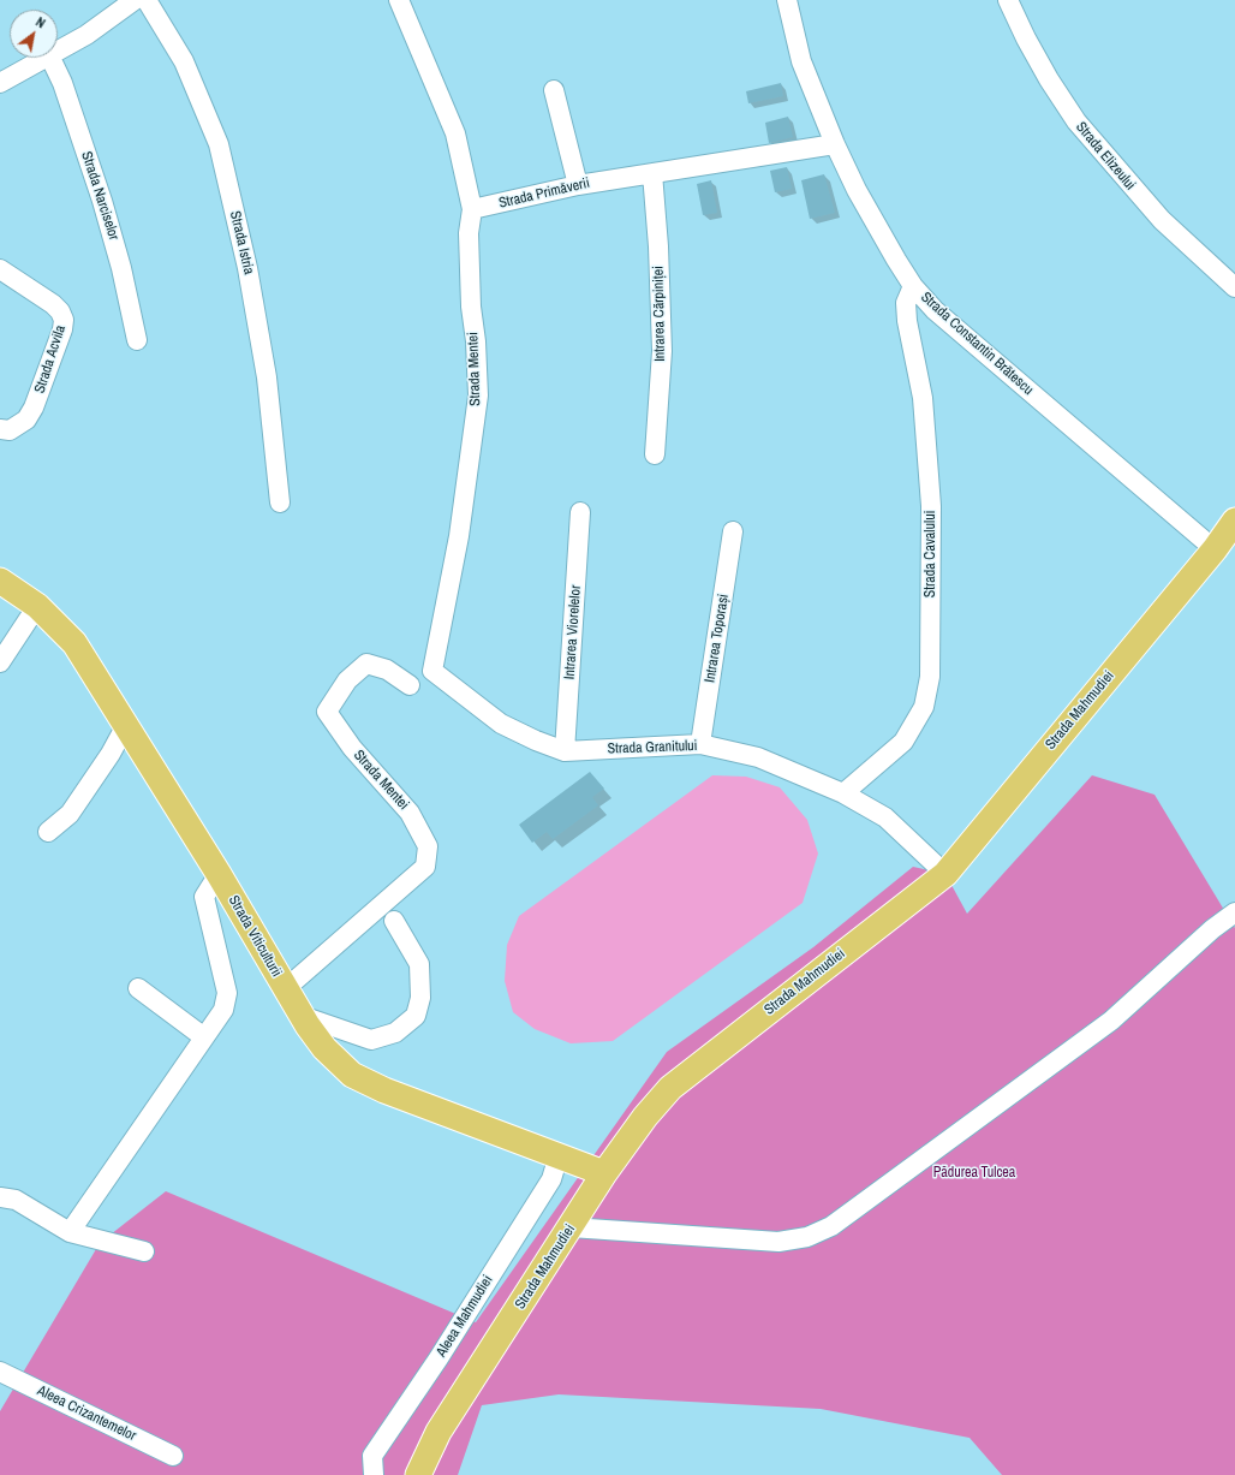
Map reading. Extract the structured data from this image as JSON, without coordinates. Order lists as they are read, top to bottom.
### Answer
{
  "streets": {
    "main road": ["Strada Mahmudiei", "Strada Viticulturii"],
    "street": [
      "Strada Elizeului",
      "Strada Primăverii",
      "Strada Narciselor",
      "Strada Istria",
      "Intrarea Cărpiniței",
      "Strada Constantin Brătescu",
      "Strada Acvila",
      "Strada Mentei",
      "Strada Cavalului",
      "Intrarea Viorelelor",
      "Intrarea Toporași",
      "Strada Granitului",
      "Aleea Mahmudiei",
      "Aleea Crizantemelor"
    ]
  },
  "crossings": [
    ["Strada Primăverii", "Intrarea Cărpiniței"],
    ["Strada Primăverii", "Strada Constantin Brătescu"],
    ["Strada Primăverii", "Strada Mentei"],
    ["Strada Constantin Brătescu", "Strada Cavalului"],
    ["Strada Constantin Brătescu", "Strada Mahmudiei"],
    ["Strada Mentei", "Strada Granitului"],
    ["Strada Mentei", "Strada Viticulturii"],
    ["Strada Cavalului", "Strada Granitului"],
    ["Intrarea Viorelelor", "Strada Granitului"],
    ["Intrarea Toporași", "Strada Granitului"],
    ["Strada Mahmudiei", "Strada Granitului"],
    ["Strada Mahmudiei", "Strada Viticulturii"],
    ["Strada Viticulturii", "Aleea Mahmudiei"]
  ],
  "parks": ["Pădurea Tulcea"],
  "north": "top right"
}
